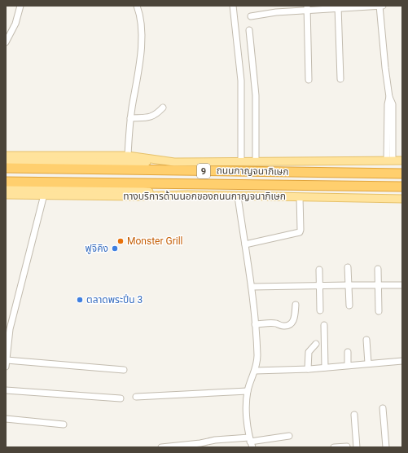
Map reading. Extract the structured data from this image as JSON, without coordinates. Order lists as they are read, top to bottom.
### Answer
{
  "streets": {
    "highway": ["9", "ถนนกาญจนาภิเษก"],
    "main road": ["ทางบริการด้านนอกของถนนกาญจนาภิเษก"]
  },
  "places": ["Monster Grill", "ฟูจิคิง", "ตลาดพระปิ่น 3"]
}
